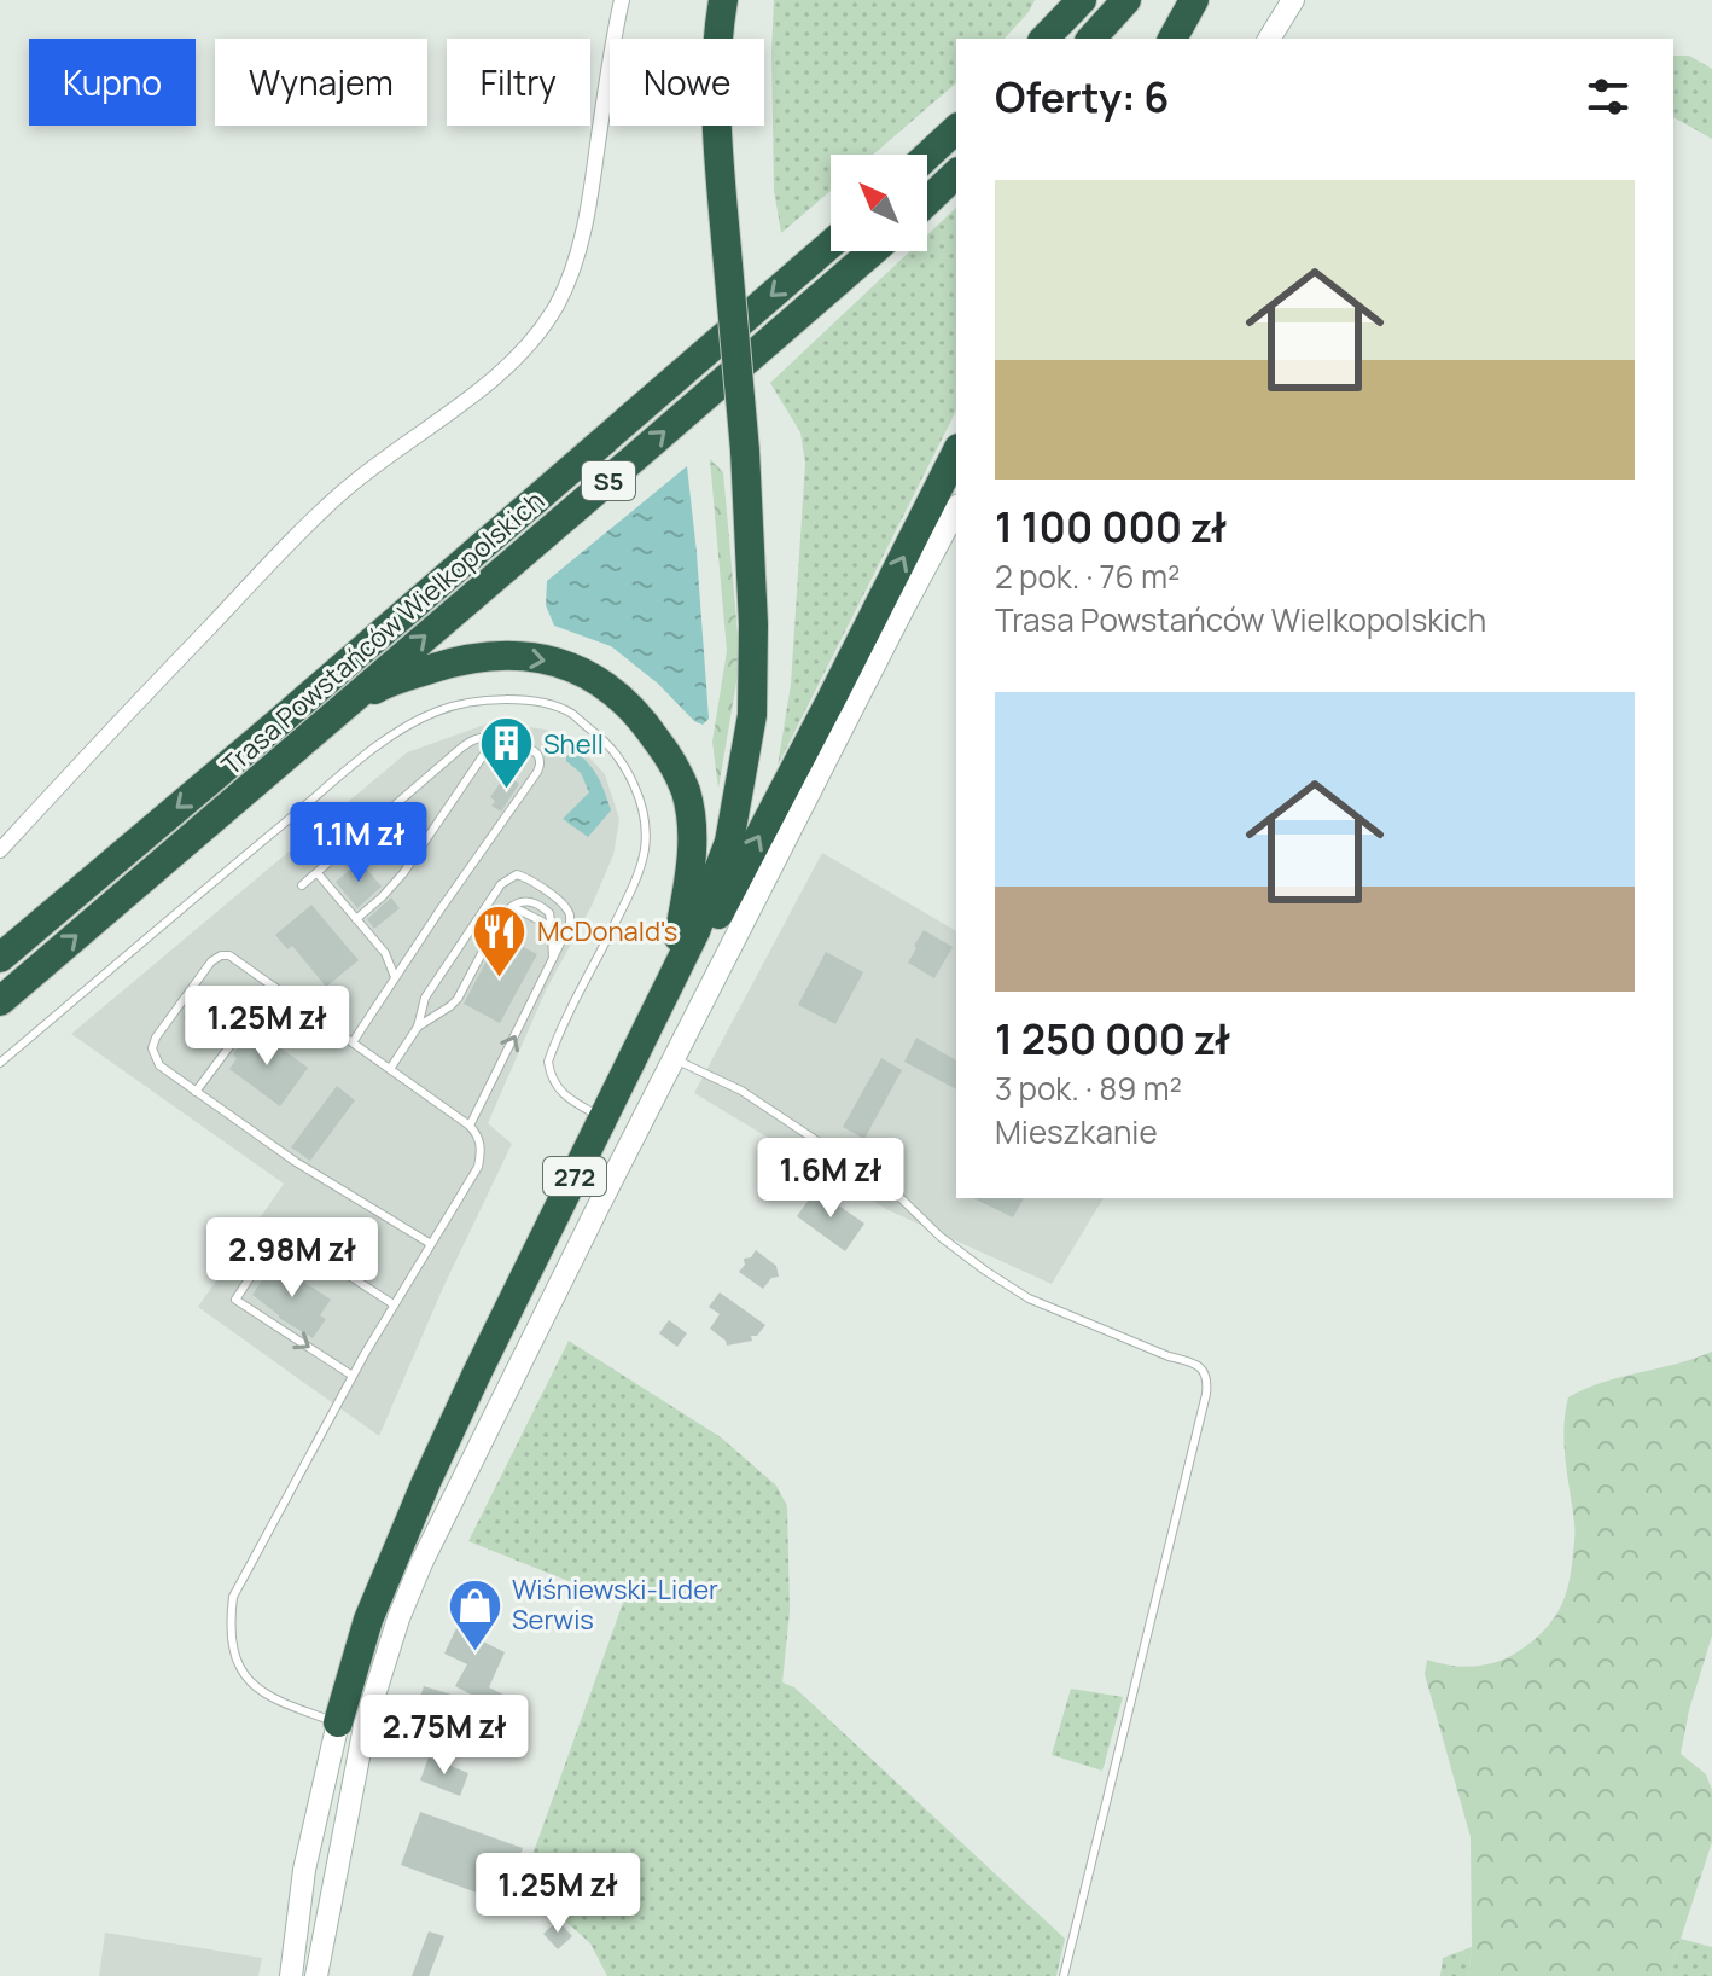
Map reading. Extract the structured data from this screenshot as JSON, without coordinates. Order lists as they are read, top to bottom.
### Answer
{
  "streets": {
    "highway": ["S5", "Trasa Powstańców Wielkopolskich", "272"]
  },
  "places": {
    "building": ["Shell"],
    "restaurant": ["McDonald's"],
    "shop": ["Wiśniewski-Lider Serwis"]
  },
  "north": "top left",
  "page": {
    "chip": [
      "Kupno",
      "Wynajem",
      "Filtry",
      "Nowe"
    ],
    "heading": "Oferty: 6",
    "list": [
      {
        "name": "1 100 000 zł",
        "note": "2 pok. · 76 m² · Trasa Powstańców Wielkopolskich"
      },
      {
        "name": "1 250 000 zł",
        "note": "3 pok. · 89 m² · Mieszkanie"
      }
    ],
    "price": [
      "1.1M zł",
      "1.25M zł",
      "1.6M zł",
      "2.98M zł",
      "2.75M zł",
      "1.25M zł"
    ]
  }
}
